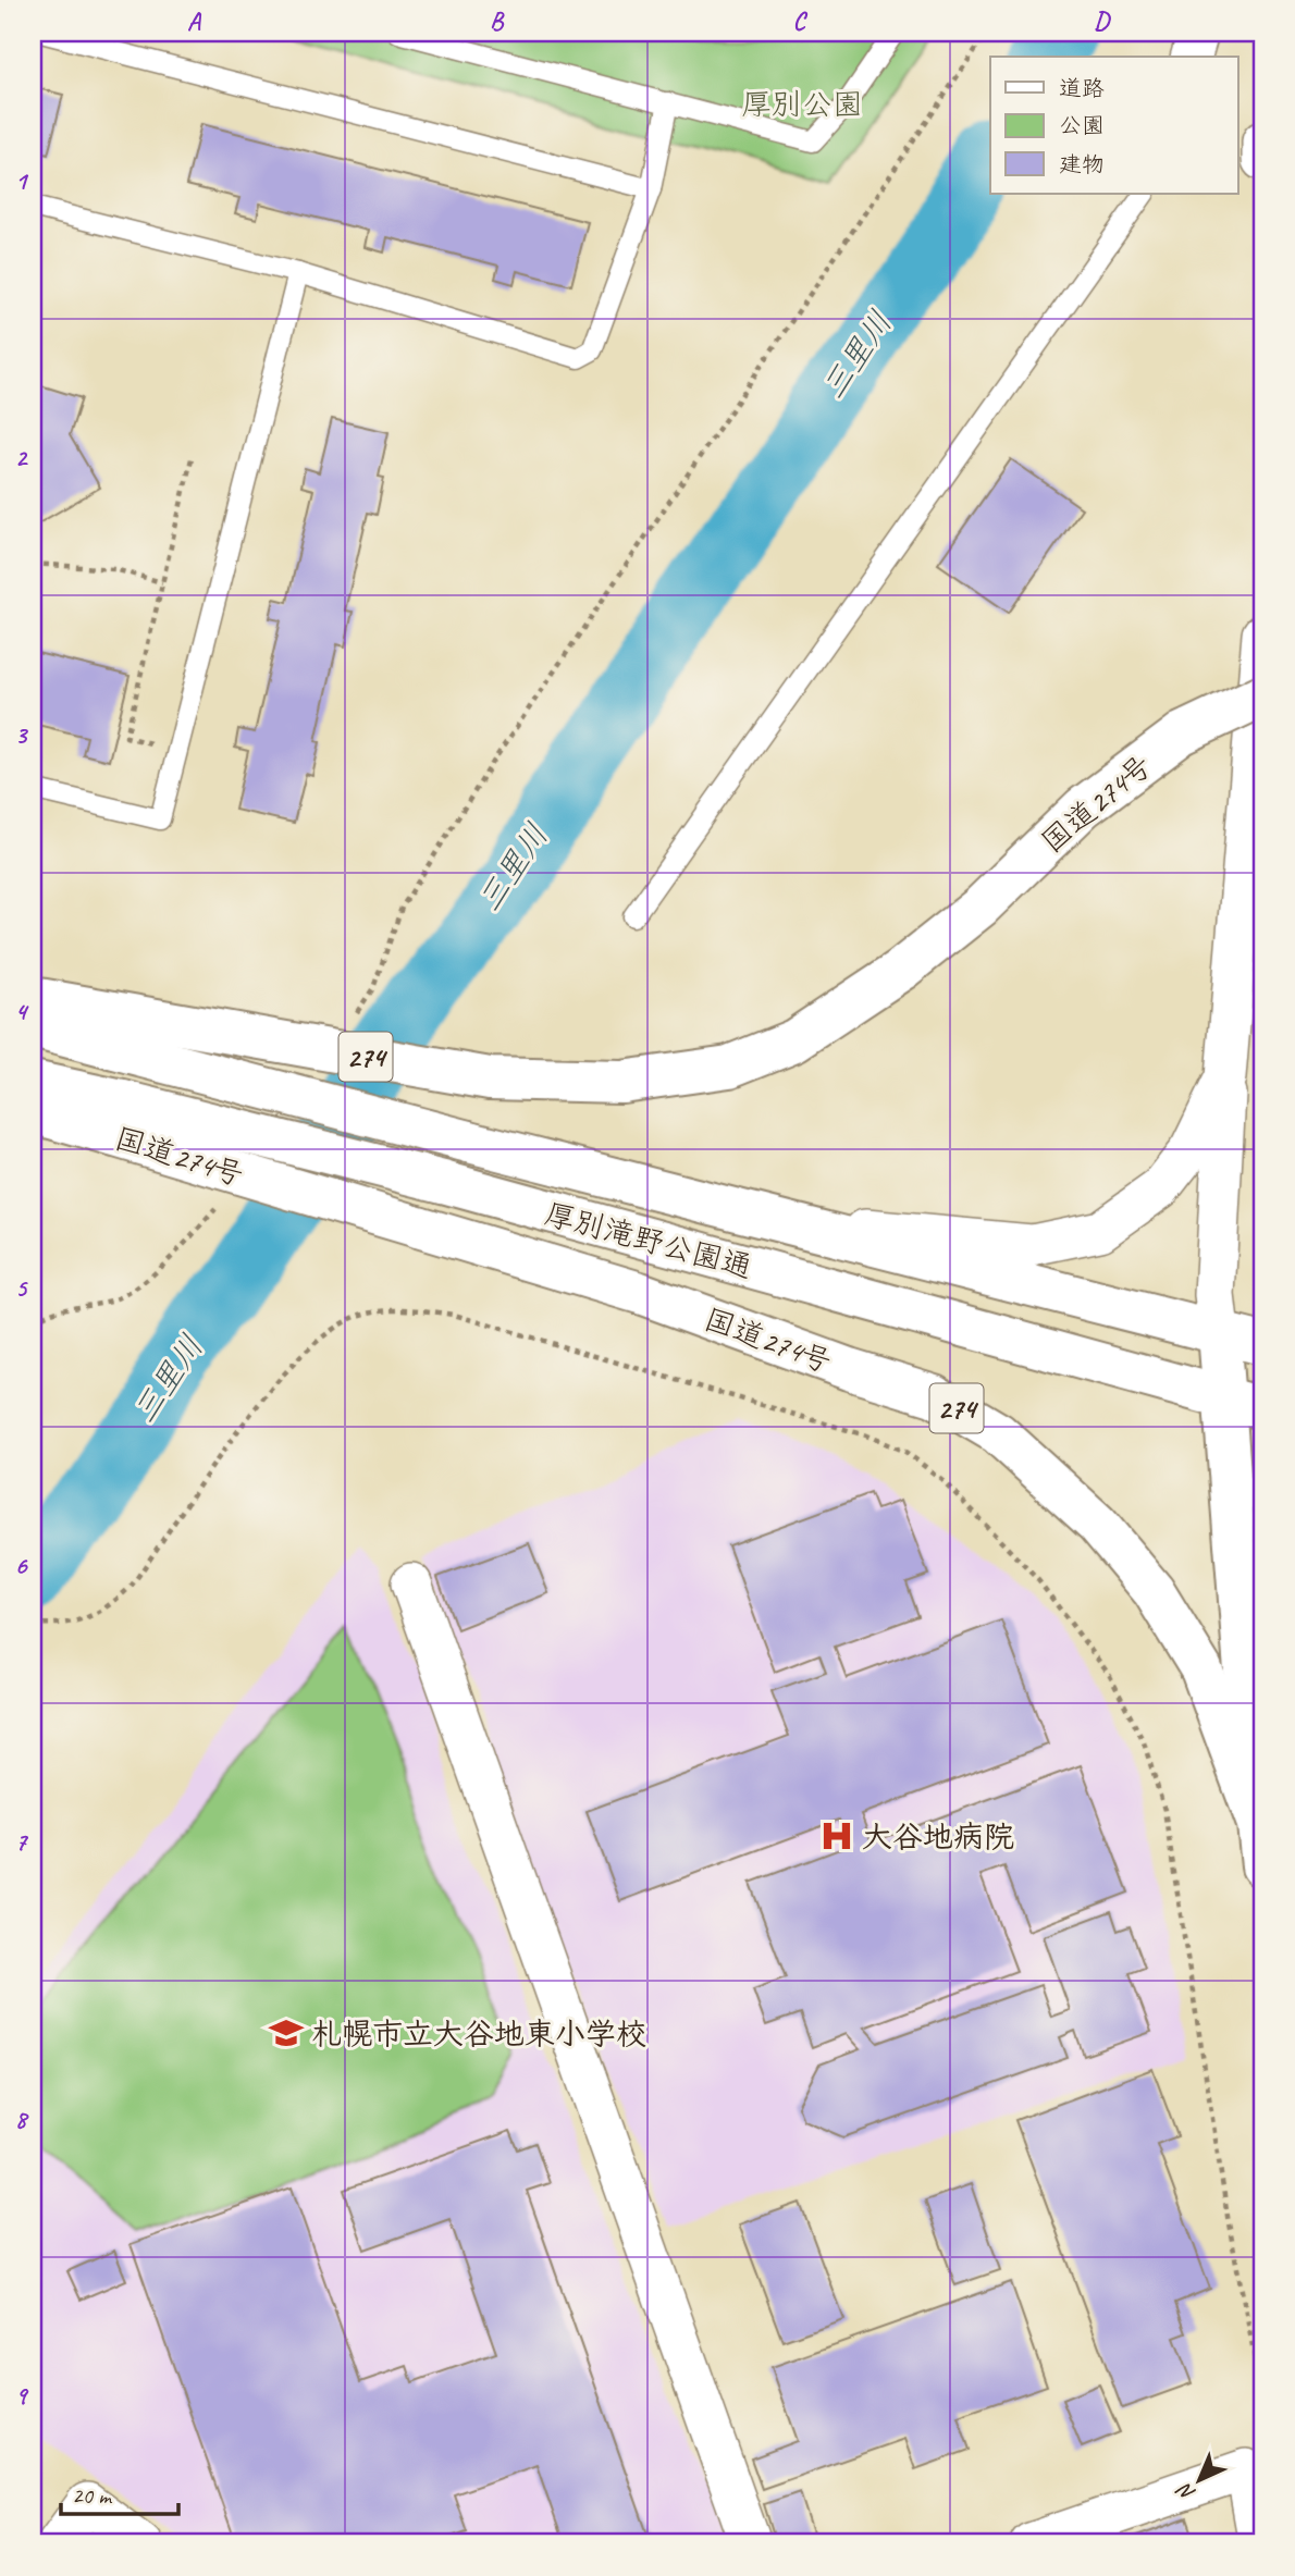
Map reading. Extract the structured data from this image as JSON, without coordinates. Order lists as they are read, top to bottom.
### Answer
{
  "streets": {
    "main road": ["国道274号", "274", "厚別滝野公園通"]
  },
  "crossings": [
    ["国道274号", "厚別滝野公園通"]
  ],
  "water": ["三里川"],
  "parks": ["厚別公園"],
  "places": {
    "hospital": ["大谷地病院"],
    "school or university": ["札幌市立大谷地東小学校"]
  },
  "legend": ["道路", "公園", "建物"],
  "scale_bar": "20 m",
  "north": "bottom left",
  "grid": {
    "columns": [
      "A",
      "B",
      "C",
      "D"
    ],
    "rows": [
      "1",
      "2",
      "3",
      "4",
      "5",
      "6",
      "7",
      "8",
      "9"
    ]
  }
}
